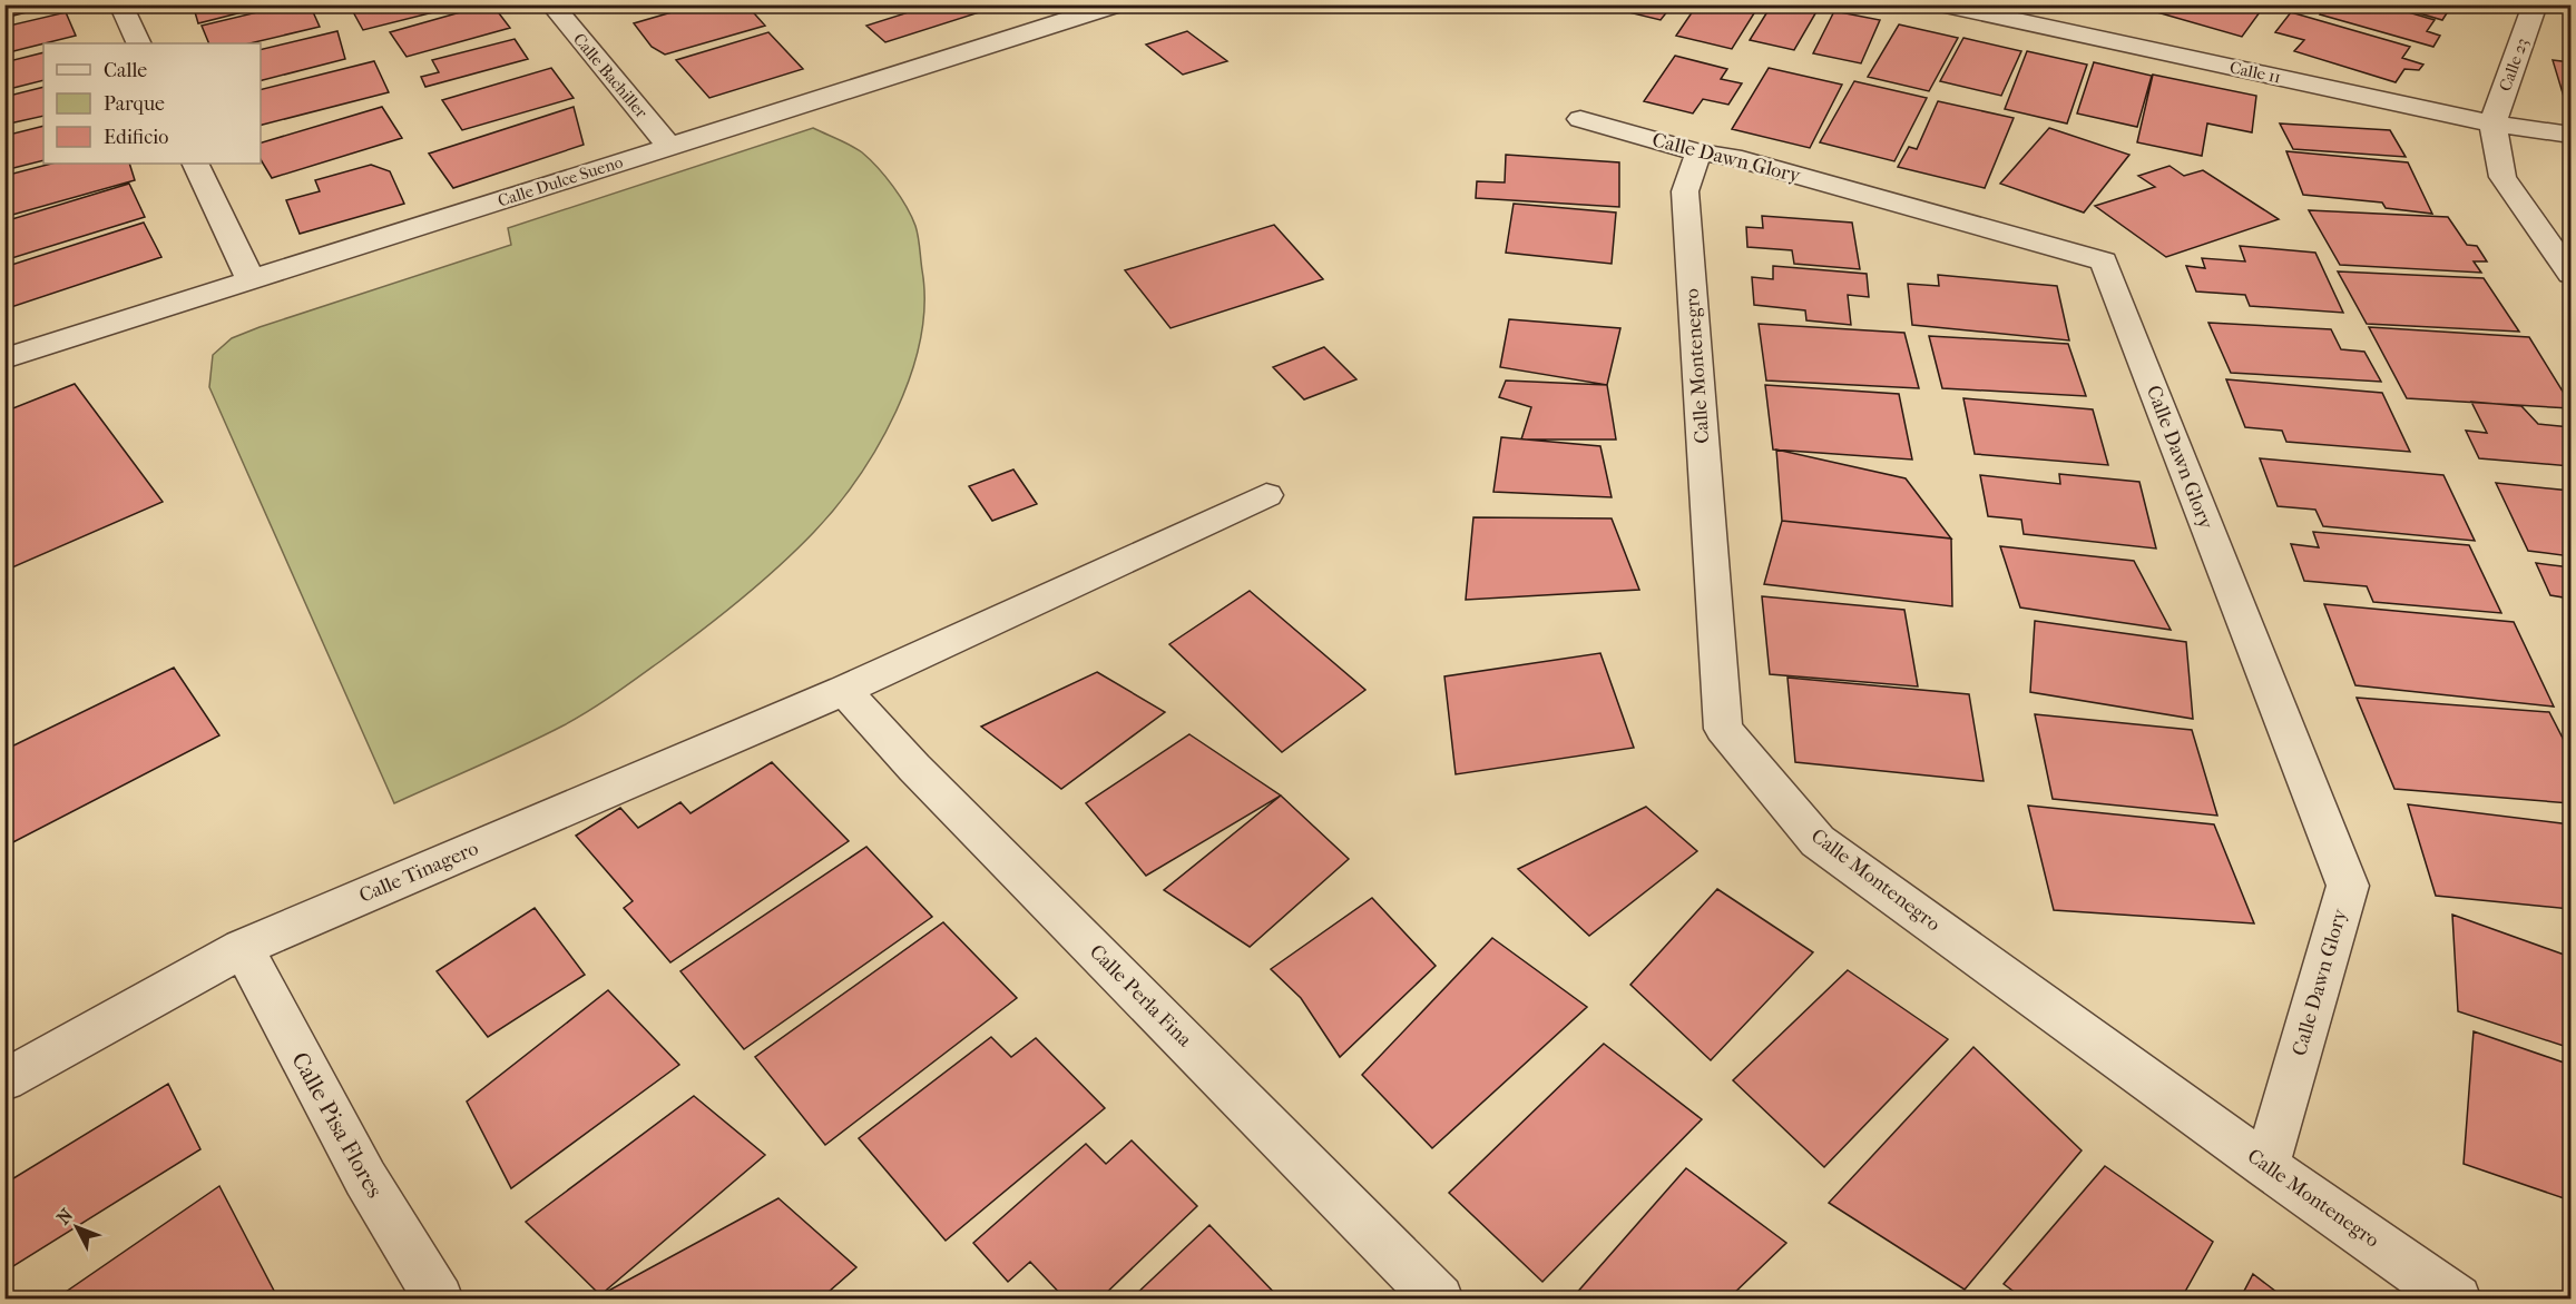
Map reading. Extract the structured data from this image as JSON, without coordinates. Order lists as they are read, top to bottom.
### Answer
{
  "streets": {
    "street": [
      "Calle 23",
      "Calle 11",
      "Calle Bachiller",
      "Calle Dawn Glory",
      "Calle Dulce Sueno",
      "Calle Montenegro",
      "Calle Tinagero",
      "Calle Perla Fina",
      "Calle Pisa Flores"
    ]
  },
  "crossings": [
    ["Calle 23", "Calle 11"],
    ["Calle Bachiller", "Calle Dulce Sueno"],
    ["Calle Dawn Glory", "Calle Montenegro"],
    ["Calle Tinagero", "Calle Perla Fina"],
    ["Calle Tinagero", "Calle Pisa Flores"]
  ],
  "legend": ["Calle", "Parque", "Edificio"],
  "north": "top left"
}
